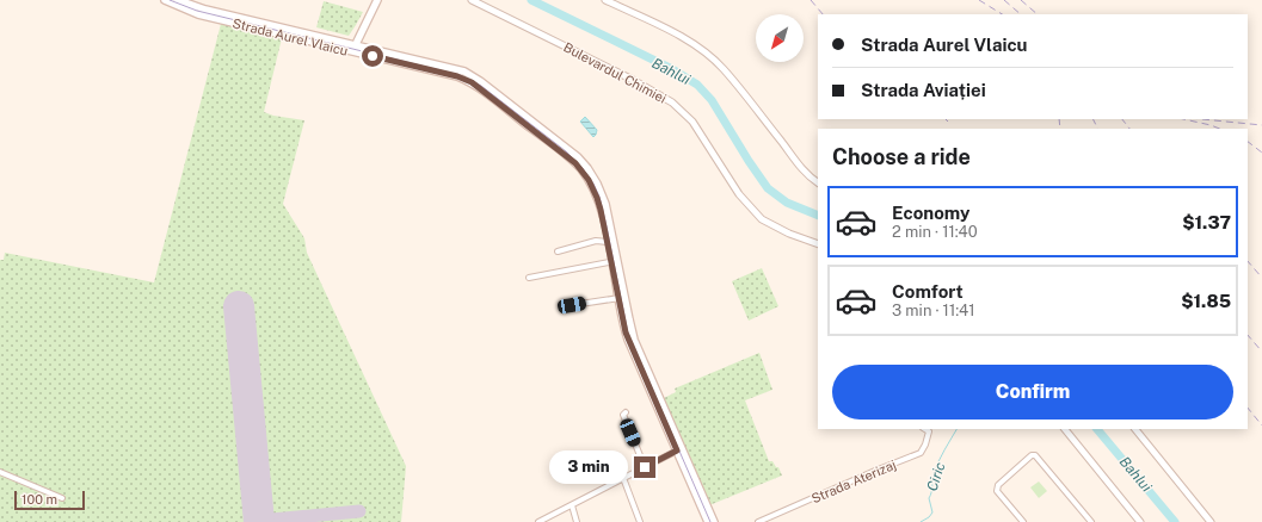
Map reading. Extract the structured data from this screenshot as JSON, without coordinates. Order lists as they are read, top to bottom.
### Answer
{
  "streets": {
    "main road": ["Strada Aurel Vlaicu"],
    "street": ["Bulevardul Chimiei", "Strada Aterizaj"]
  },
  "water": ["Bahlui", "Ciric"],
  "scale_bar": "100 m",
  "north": "bottom left",
  "page": {
    "banner": ["Strada Aurel Vlaicu", "Strada Aviației"],
    "heading": "Choose a ride",
    "list": [
      {
        "name": "Economy",
        "note": "2 min · 11:40",
        "value": "$1.37"
      },
      {
        "name": "Comfort",
        "note": "3 min · 11:41",
        "value": "$1.85"
      }
    ],
    "buttons": "Confirm",
    "bubble": "3 min",
    "scale": "100 m"
  }
}
